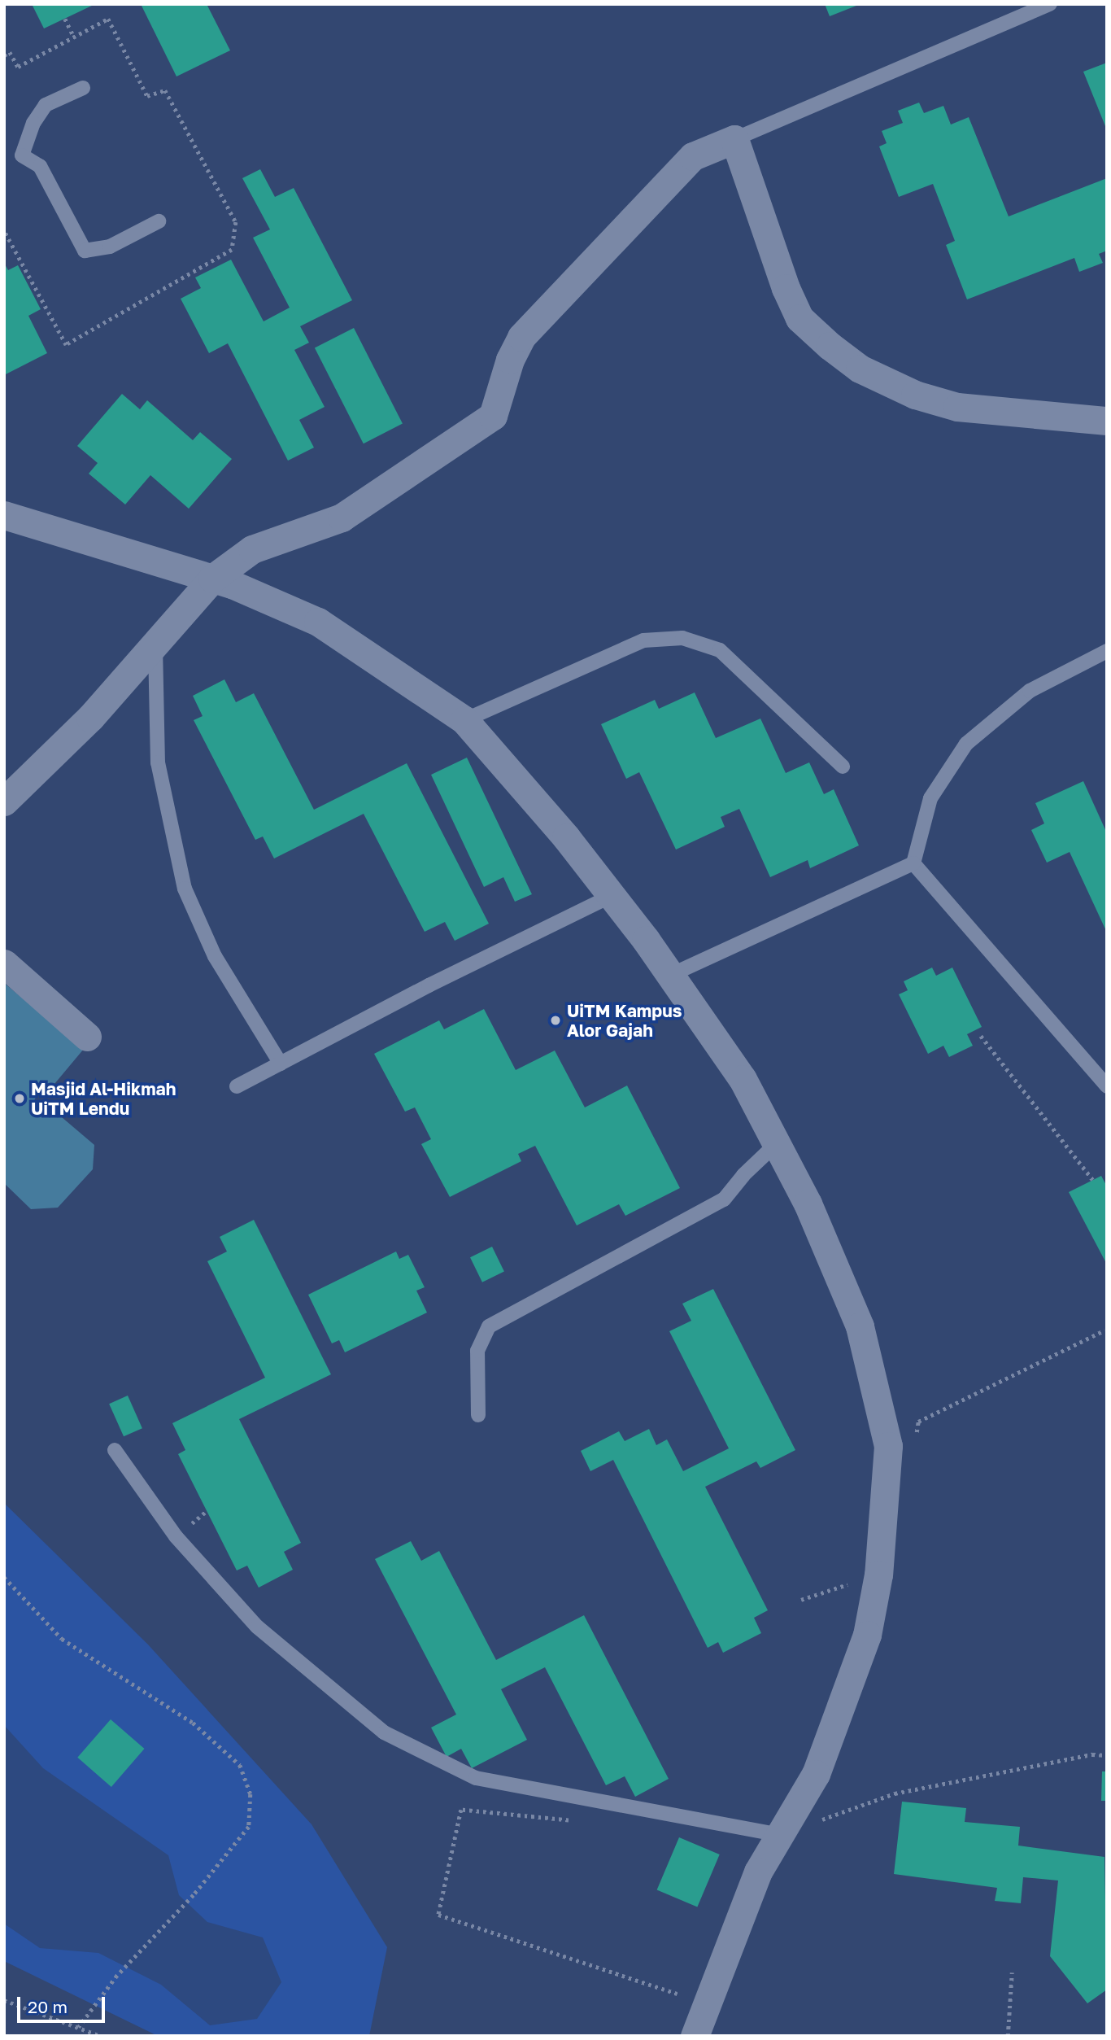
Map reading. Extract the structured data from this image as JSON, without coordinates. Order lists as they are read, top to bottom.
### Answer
{
  "places": ["UiTM Kampus Alor Gajah", "Masjid Al-Hikmah UiTM Lendu"],
  "scale_bar": "20 m"
}
